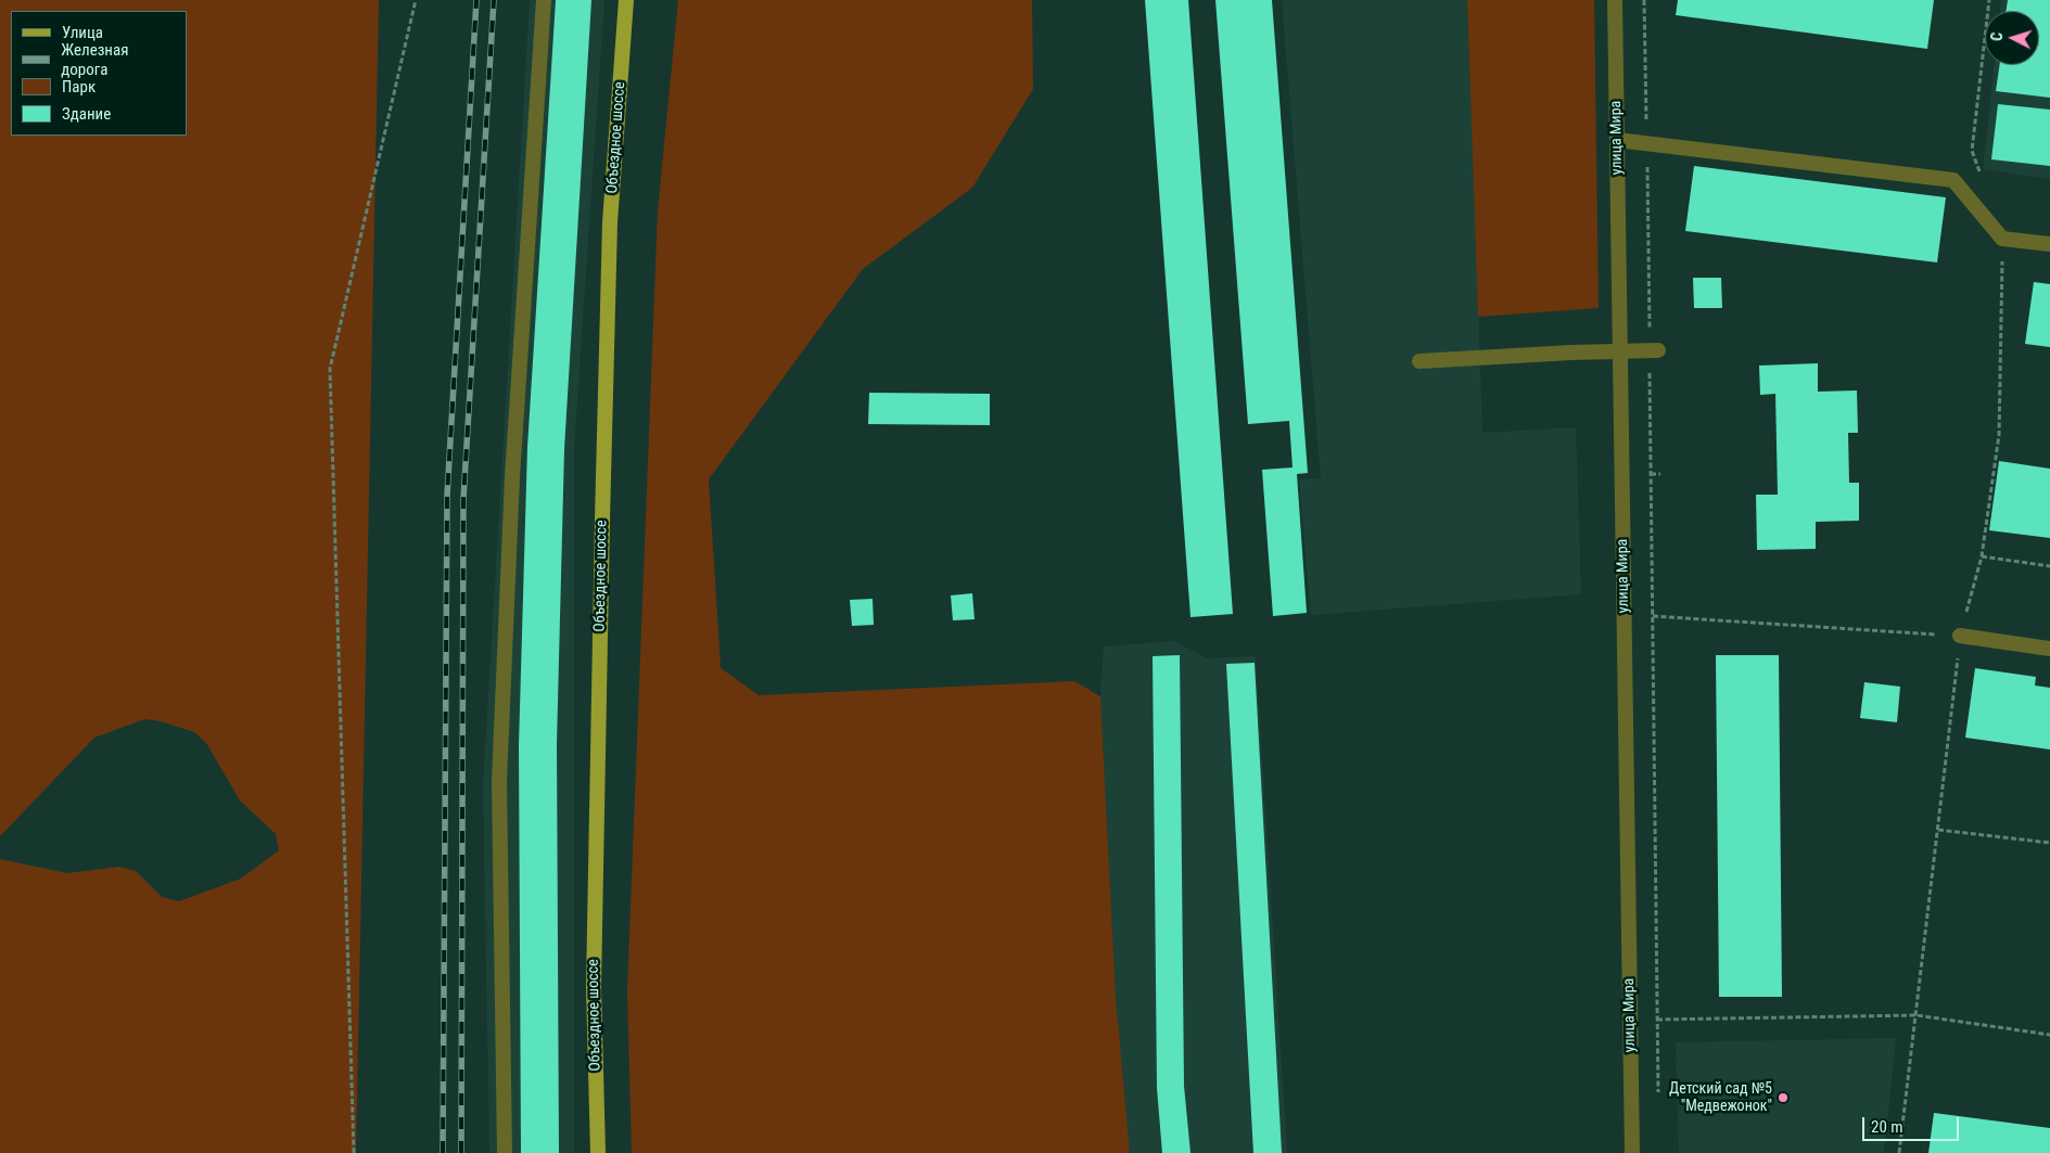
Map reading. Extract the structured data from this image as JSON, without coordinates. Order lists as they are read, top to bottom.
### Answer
{
  "streets": {
    "main road": ["Объездное шоссе"],
    "street": ["улица Мира"]
  },
  "places": ["Детский сад №5 \"Медвежонок\""],
  "legend": [
    "Улица",
    "Железная дорога",
    "Парк",
    "Здание"
  ],
  "scale_bar": "20 m",
  "north": "left"
}
